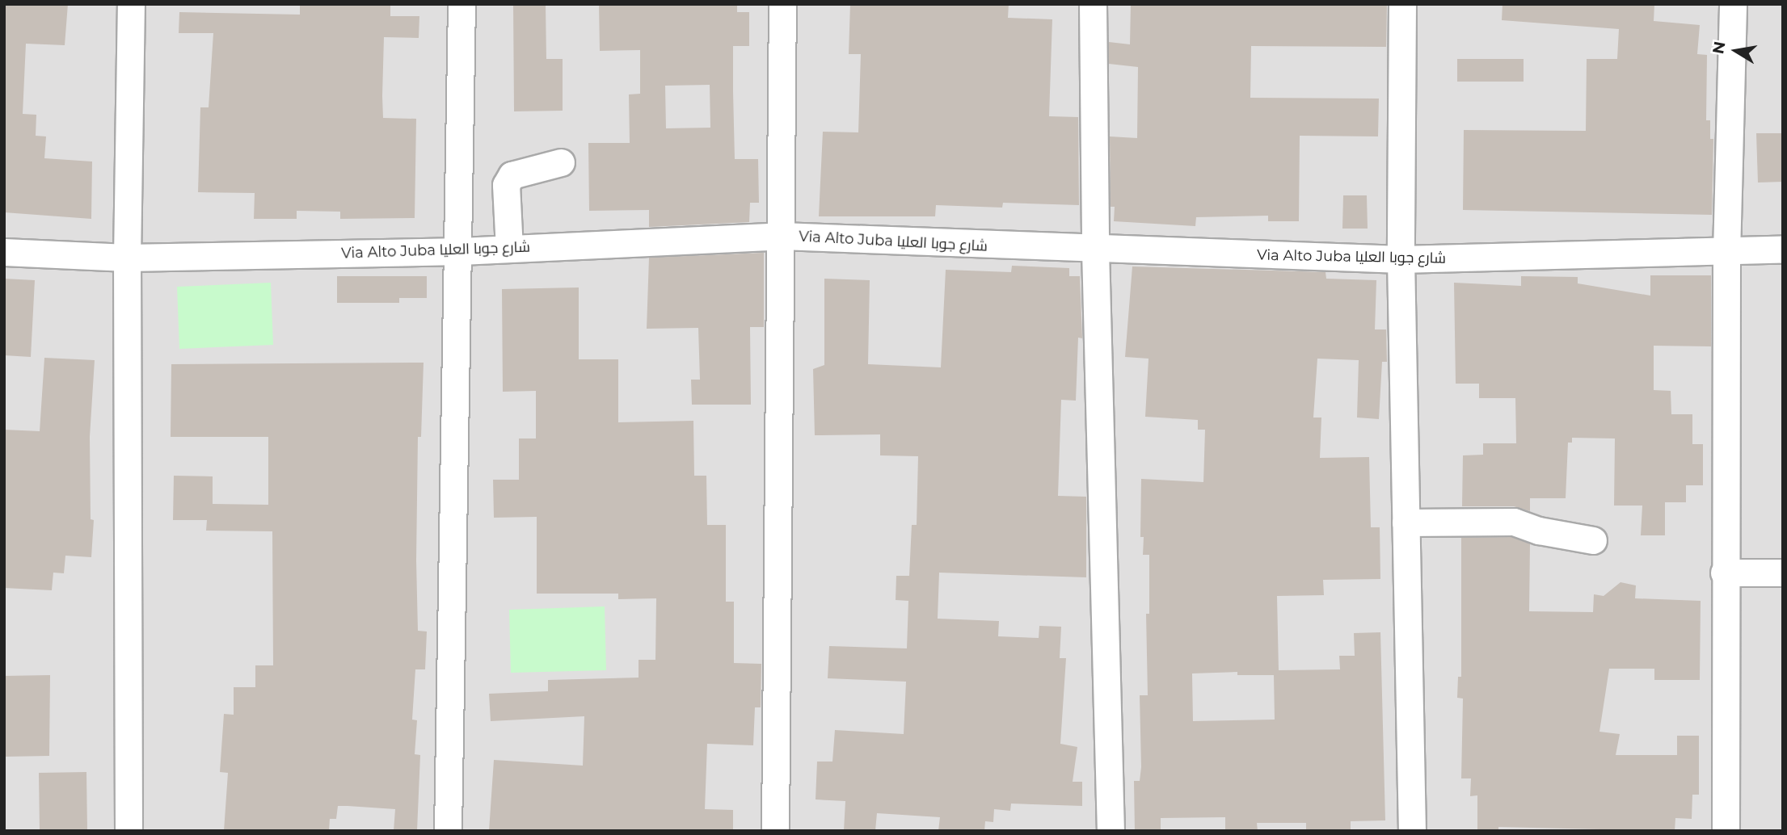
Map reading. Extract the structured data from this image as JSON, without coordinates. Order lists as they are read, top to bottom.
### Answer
{
  "streets": {
    "street": ["Via Alto Juba شارع جوبا العليا"]
  },
  "north": "left"
}
